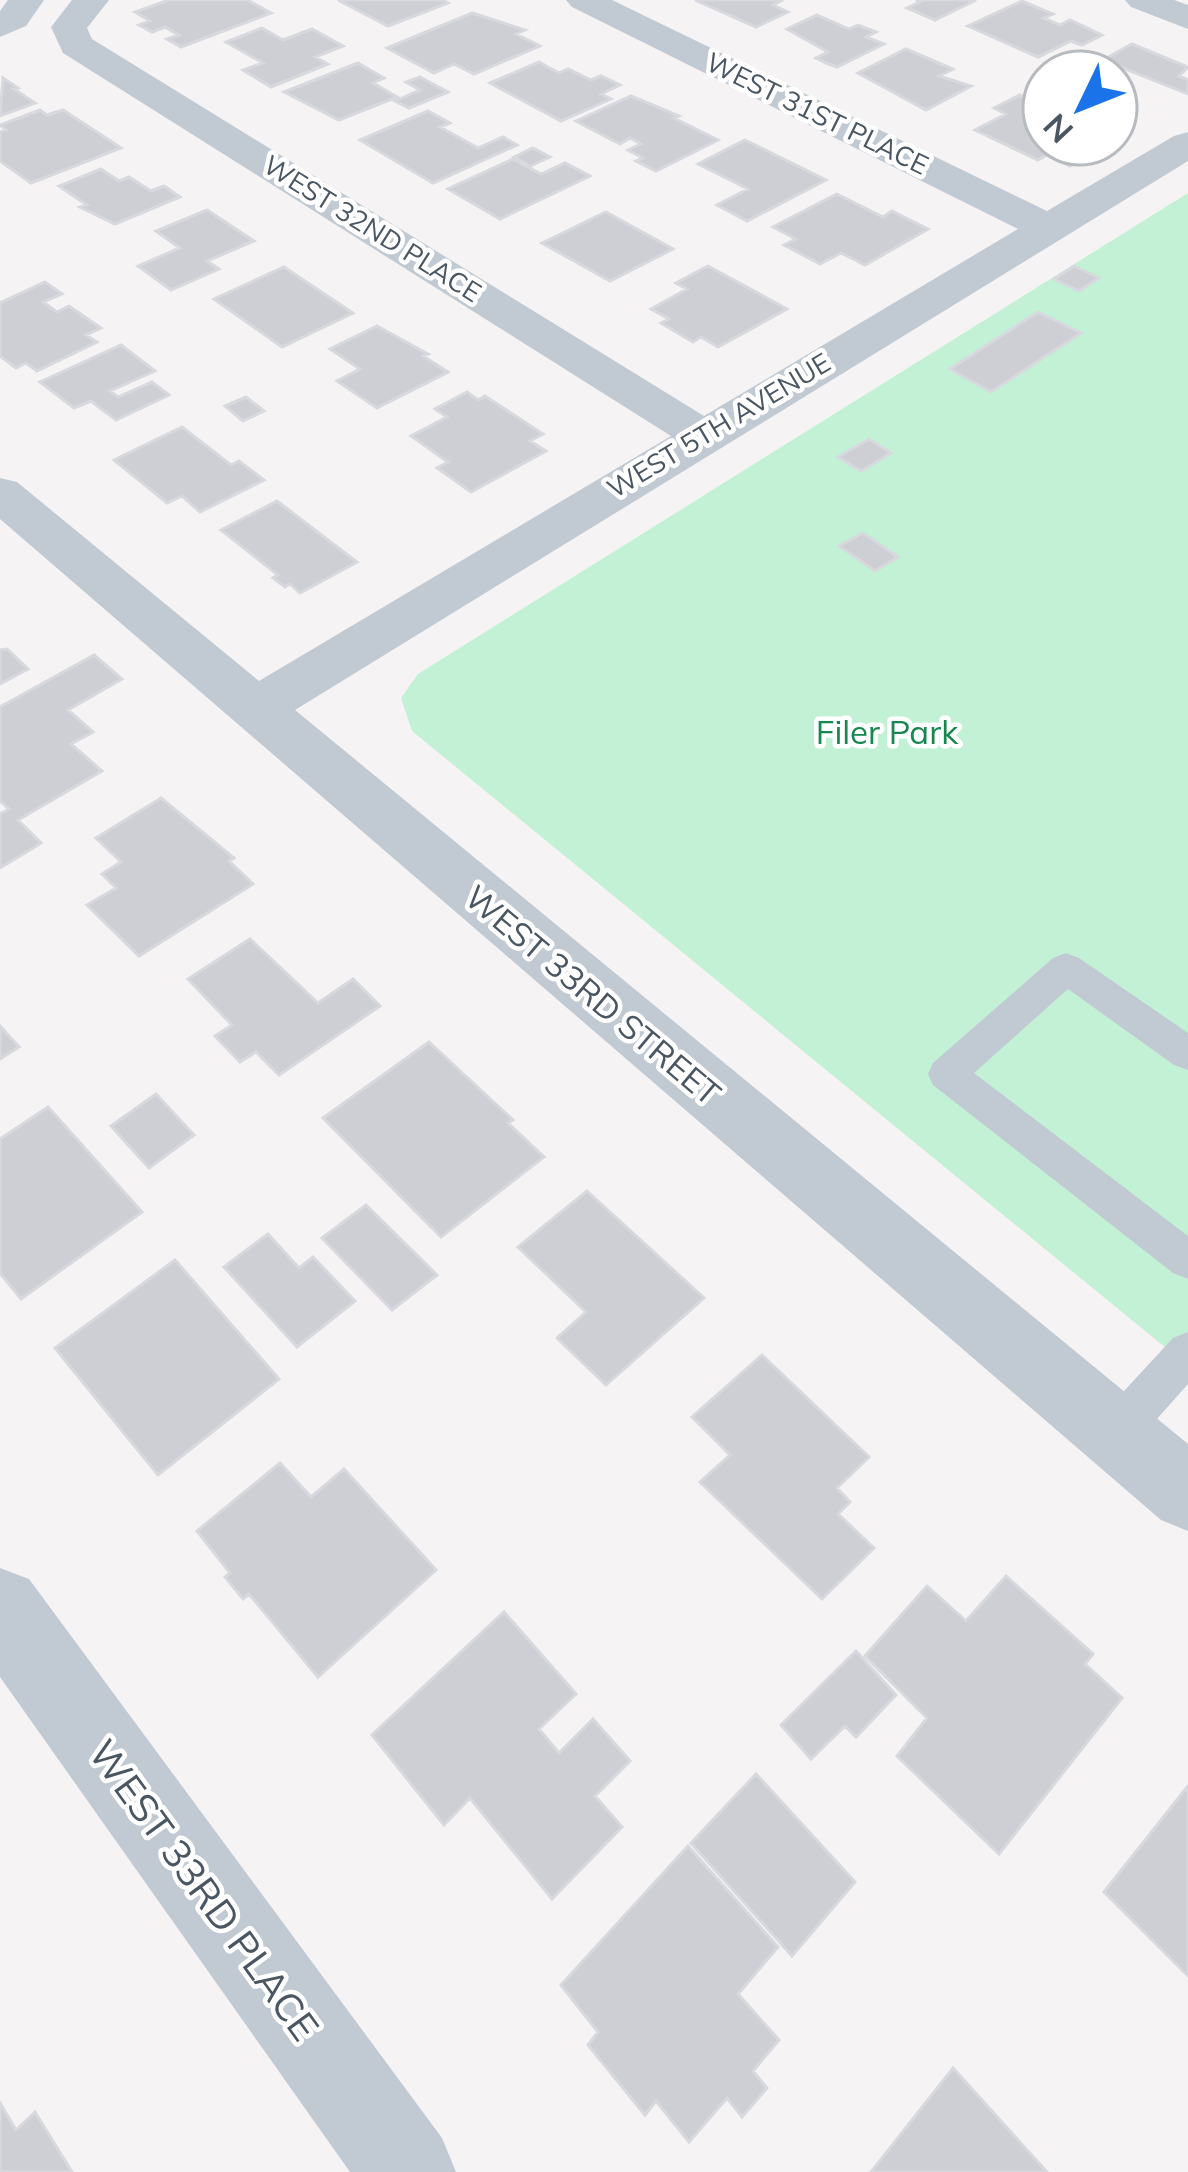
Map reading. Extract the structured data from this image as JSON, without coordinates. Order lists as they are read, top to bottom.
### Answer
{
  "streets": {
    "street": [
      "WEST 31ST PLACE",
      "WEST 32ND PLACE",
      "WEST 5TH AVENUE",
      "WEST 33RD STREET",
      "WEST 33RD PLACE"
    ]
  },
  "crossings": [
    ["WEST 31ST PLACE", "WEST 5TH AVENUE"],
    ["WEST 32ND PLACE", "WEST 5TH AVENUE"],
    ["WEST 5TH AVENUE", "WEST 33RD STREET"]
  ],
  "parks": ["Filer Park"],
  "north": "bottom left"
}
